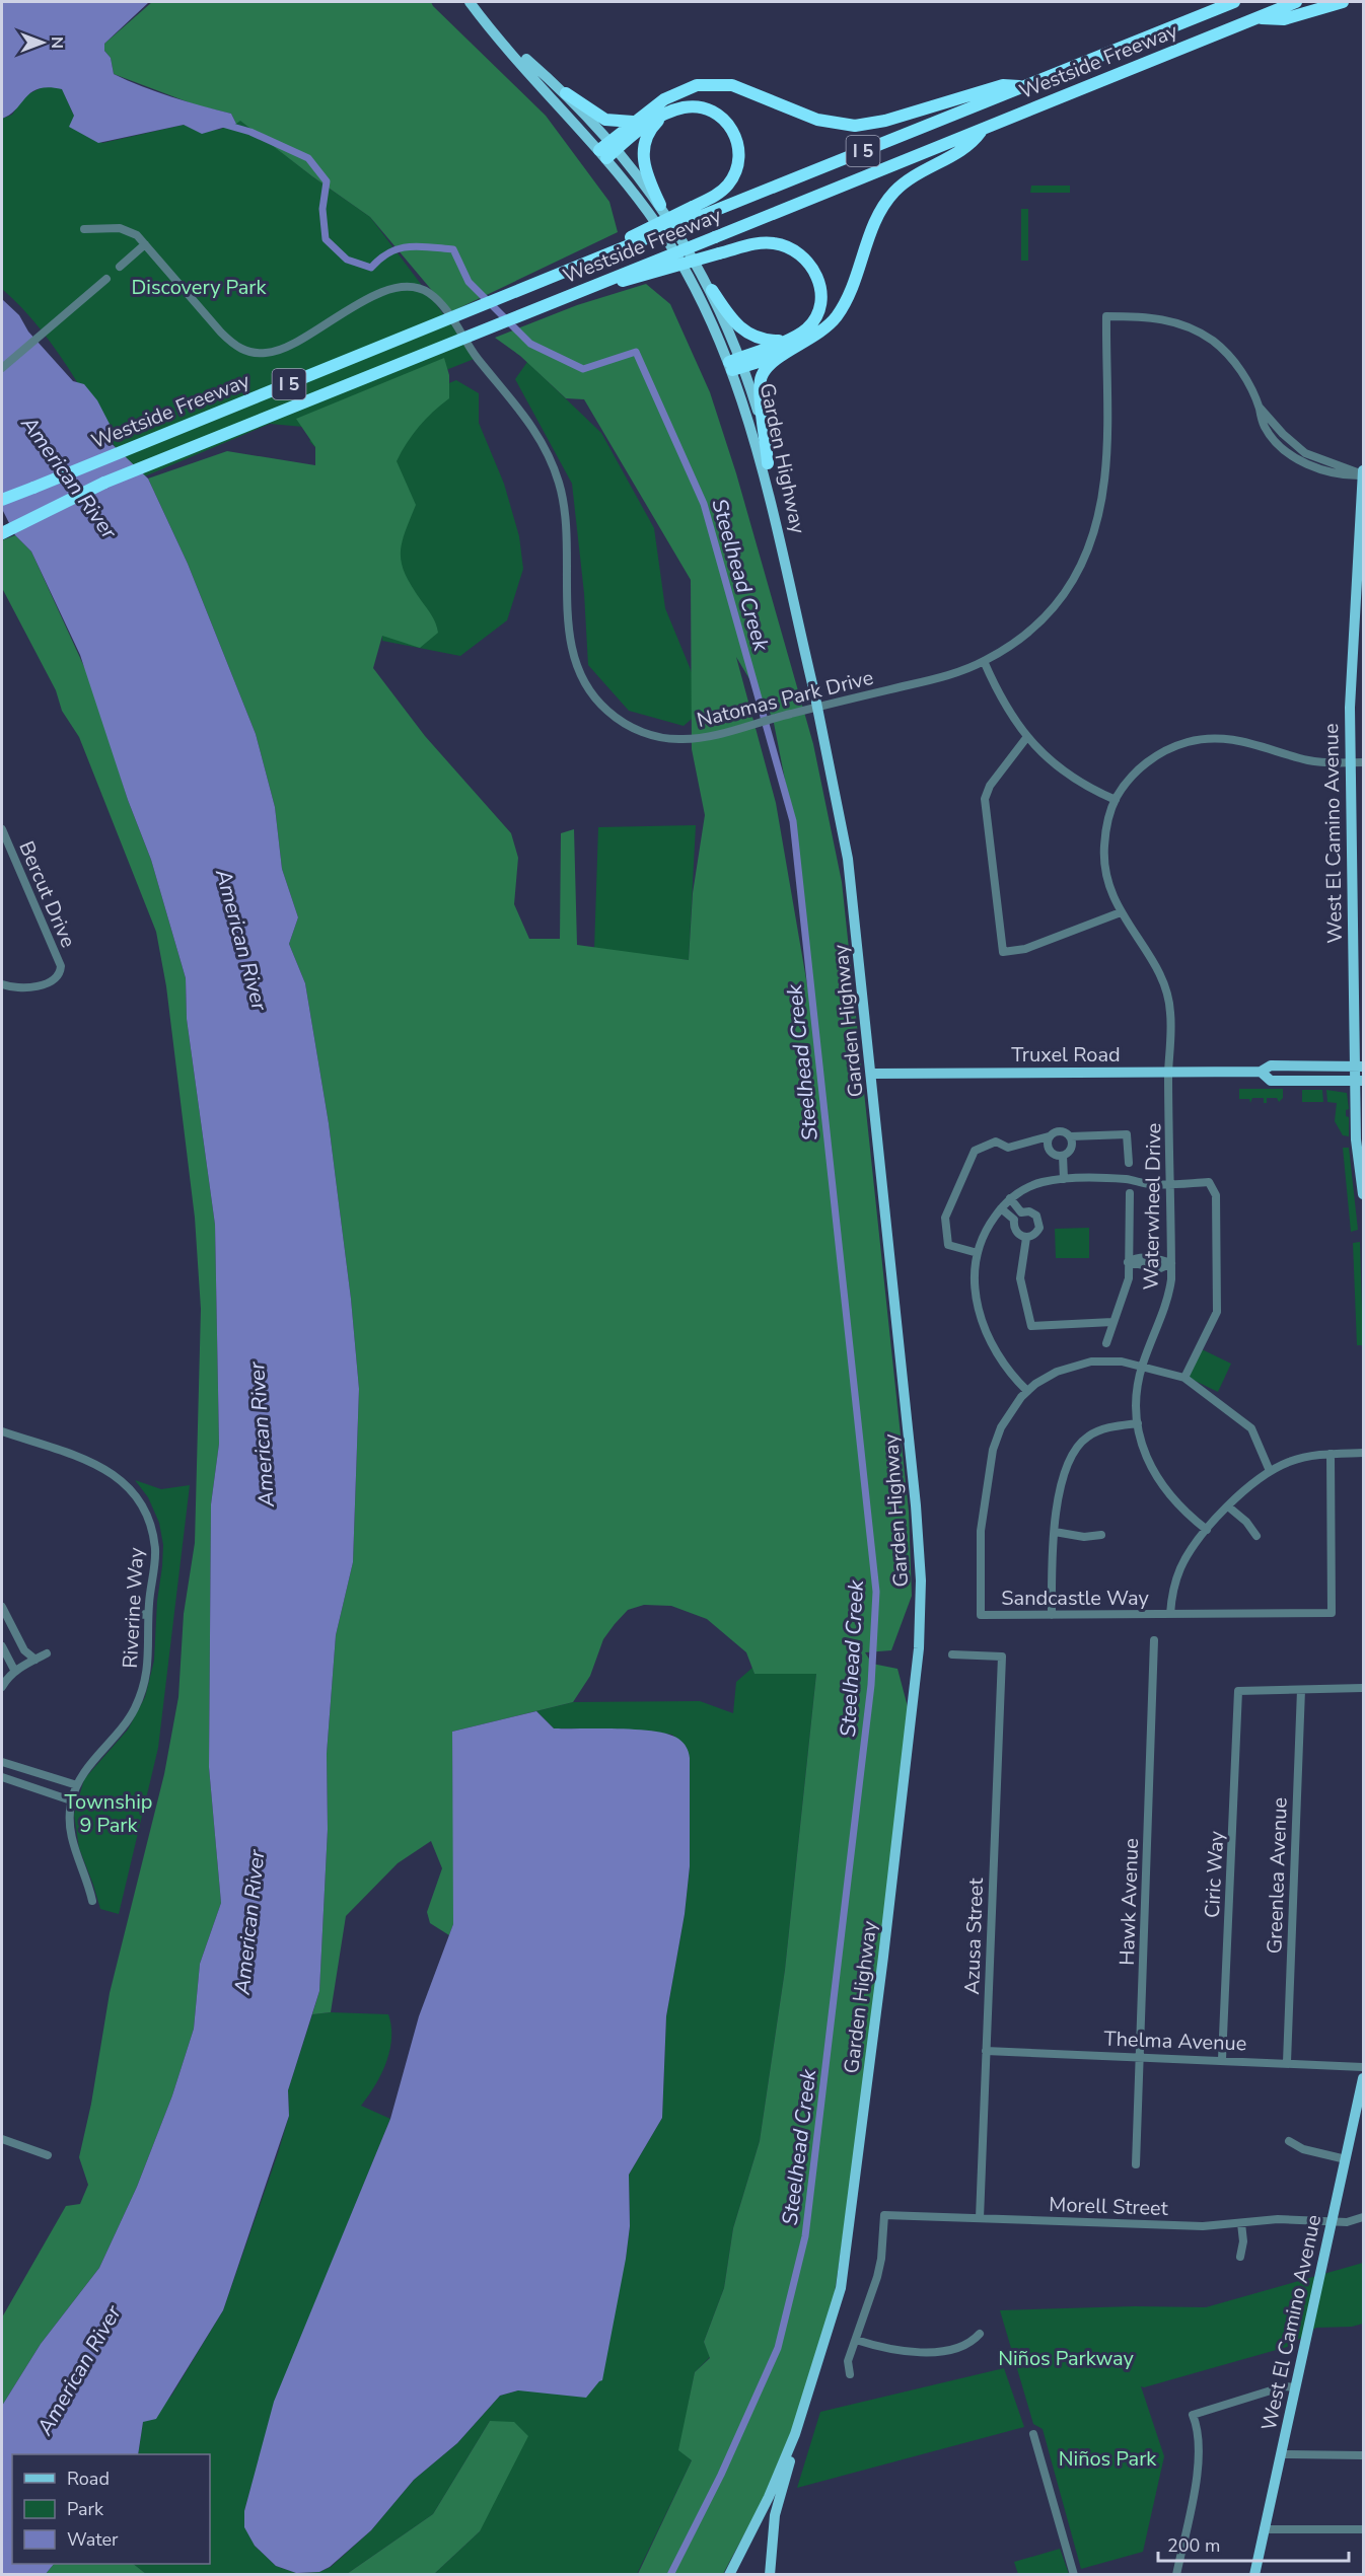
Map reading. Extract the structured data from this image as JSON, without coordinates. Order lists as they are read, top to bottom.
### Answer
{
  "streets": {
    "highway": ["Westside Freeway", "I 5"],
    "main road": ["Garden Highway", "West El Camino Avenue", "Truxel Road"],
    "street": [
      "Natomas Park Drive",
      "Bercut Drive",
      "Waterwheel Drive",
      "Sandcastle Way",
      "Riverine Way",
      "Ciric Way",
      "Greenlea Avenue",
      "Hawk Avenue",
      "Azusa Street",
      "Thelma Avenue",
      "Morell Street"
    ]
  },
  "crossings": [
    ["Garden Highway", "Natomas Park Drive"],
    ["Garden Highway", "Truxel Road"],
    ["Natomas Park Drive", "West El Camino Avenue"],
    ["West El Camino Avenue", "Truxel Road"],
    ["West El Camino Avenue", "Waterwheel Drive"],
    ["West El Camino Avenue", "Morell Street"],
    ["Truxel Road", "Waterwheel Drive"],
    ["Waterwheel Drive", "Sandcastle Way"],
    ["Ciric Way", "Greenlea Avenue"],
    ["Ciric Way", "Thelma Avenue"],
    ["Greenlea Avenue", "Thelma Avenue"],
    ["Hawk Avenue", "Thelma Avenue"],
    ["Azusa Street", "Thelma Avenue"],
    ["Azusa Street", "Morell Street"]
  ],
  "water": ["American River", "Steelhead Creek"],
  "parks": [
    "Discovery Park",
    "Township 9 Park",
    "Niños Parkway",
    "Niños Park"
  ],
  "legend": ["Road", "Park", "Water"],
  "scale_bar": "200 m",
  "north": "right"
}
